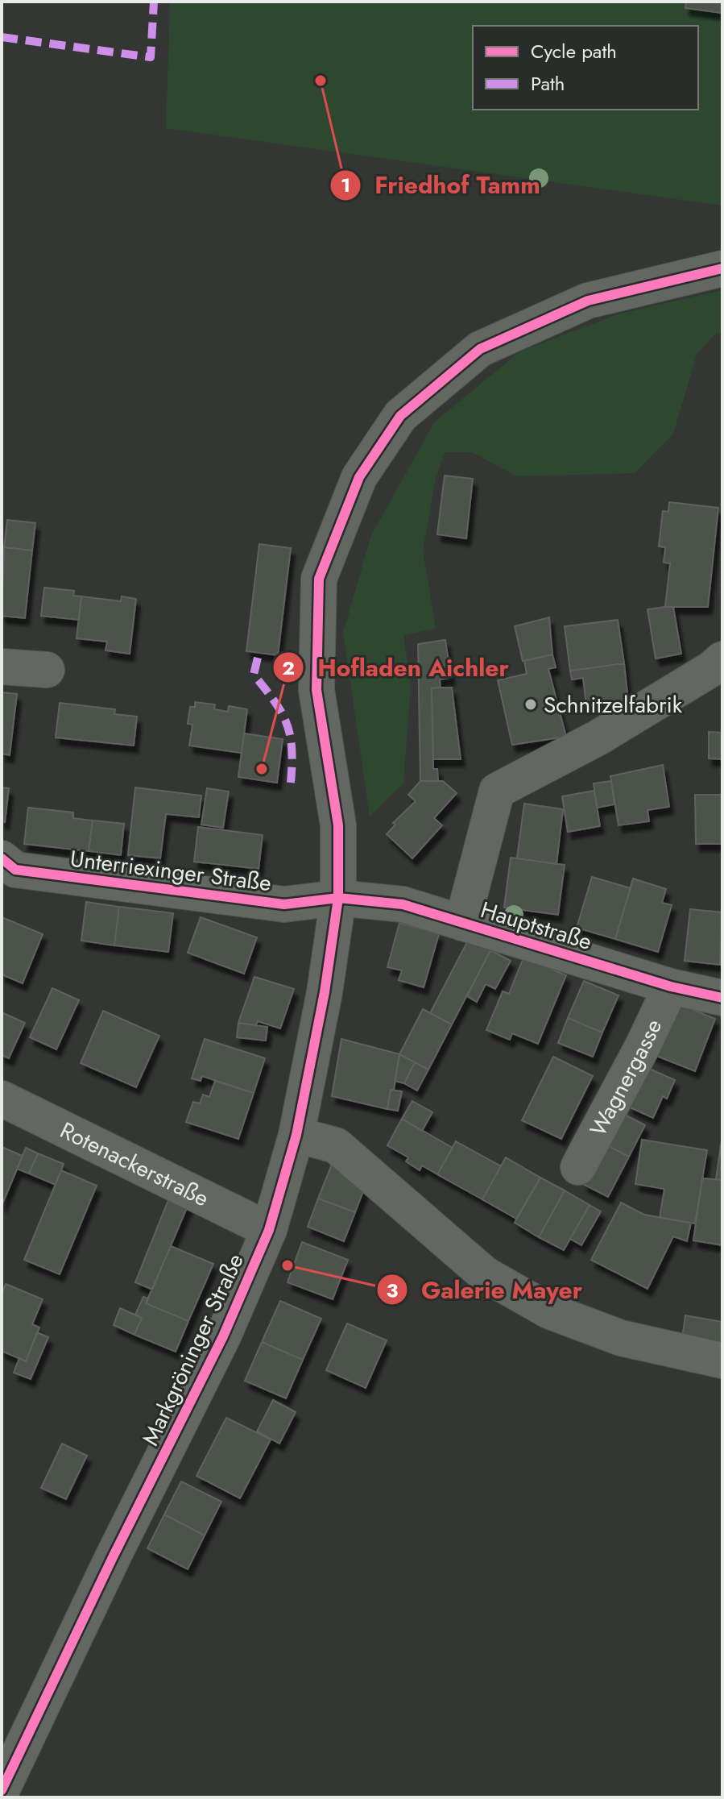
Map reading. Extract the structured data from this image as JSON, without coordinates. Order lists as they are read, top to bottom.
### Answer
{
  "streets": {
    "street": [
      "Unterriexinger Straße",
      "Hauptstraße",
      "Wagnergasse",
      "Rotenackerstraße",
      "Markgröninger Straße"
    ]
  },
  "crossings": [
    ["Unterriexinger Straße", "Hauptstraße"],
    ["Unterriexinger Straße", "Markgröninger Straße"],
    ["Hauptstraße", "Wagnergasse"],
    ["Hauptstraße", "Markgröninger Straße"],
    ["Rotenackerstraße", "Markgröninger Straße"]
  ],
  "places": [
    "Friedhof Tamm",
    "Schnitzelfabrik",
    "Hofladen Aichler",
    "Galerie Mayer"
  ],
  "legend": ["Cycle path", "Path"]
}
